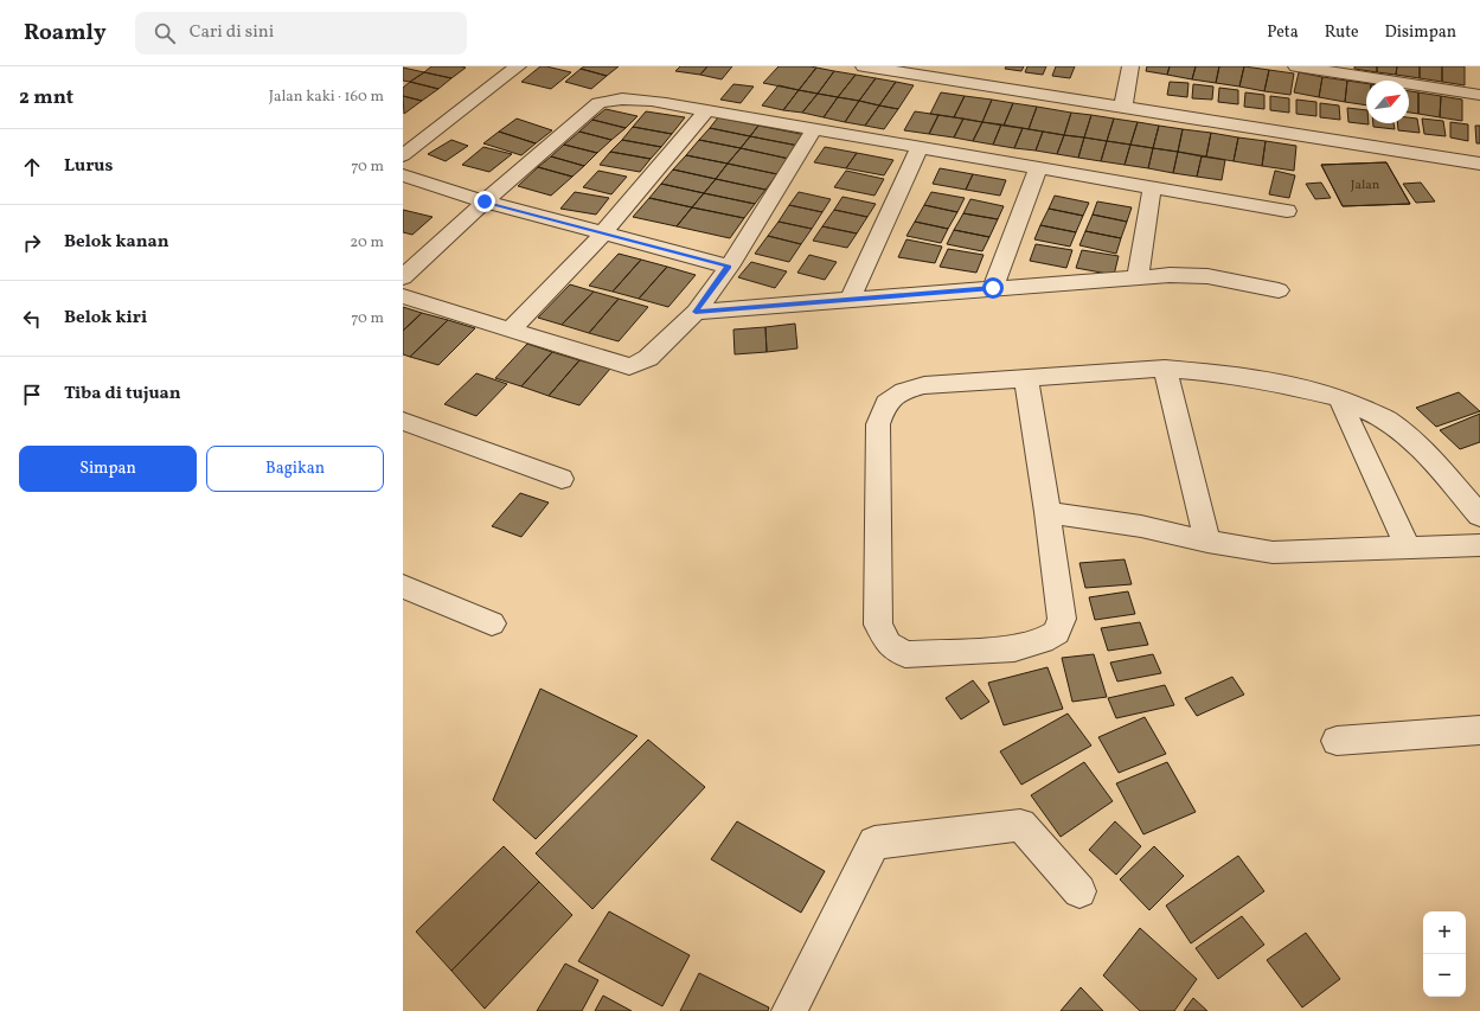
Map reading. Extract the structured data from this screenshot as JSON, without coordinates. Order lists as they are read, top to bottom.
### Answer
{
  "house_numbers": ["Jalan"],
  "north": "top right",
  "page": {
    "header": "Roamly",
    "search": "Cari di sini",
    "nav": ["Peta", "Rute", "Disimpan"],
    "heading": ["2 mnt", "Jalan kaki · 160 m"],
    "list": [
      ["Lurus", "70 m"],
      ["Belok kanan", "20 m"],
      ["Belok kiri", "70 m"],
      "Tiba di tujuan"
    ],
    "buttons": ["Simpan", "Bagikan"],
    "map_buttons": ["+", "−"]
  }
}
